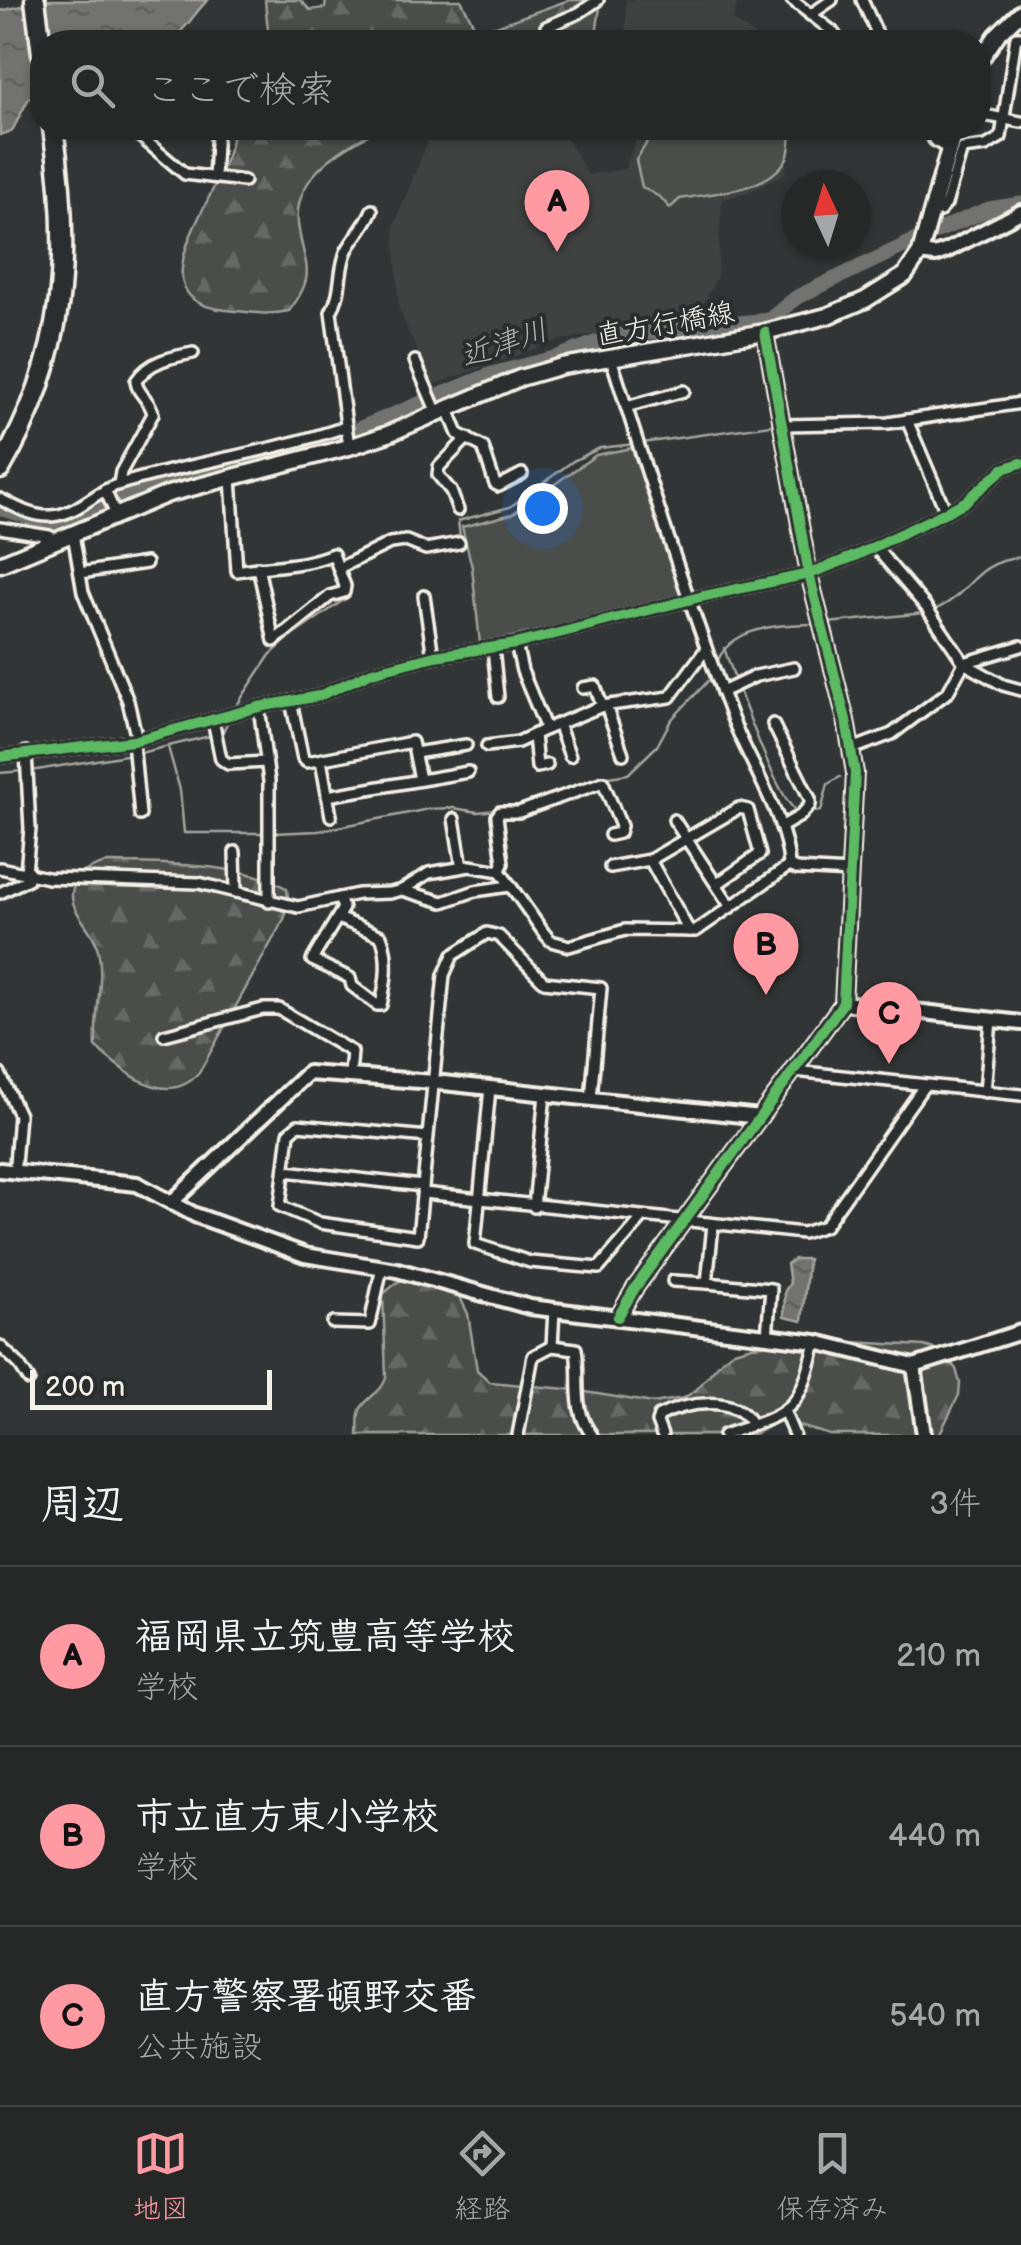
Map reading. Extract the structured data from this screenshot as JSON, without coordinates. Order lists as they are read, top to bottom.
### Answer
{
  "streets": {
    "main road": ["直方行橋線"]
  },
  "water": ["近津川"],
  "scale_bar": "200 m",
  "north": "top",
  "page": {
    "search": "ここで検索",
    "pins": ["A", "B", "C"],
    "scale": "200 m",
    "heading": ["周辺", "3件"],
    "list": [
      {
        "mark": "A",
        "name": "福岡県立筑豊高等学校",
        "note": "学校",
        "value": "210 m"
      },
      {
        "mark": "B",
        "name": "市立直方東小学校",
        "note": "学校",
        "value": "440 m"
      },
      {
        "mark": "C",
        "name": "直方警察署頓野交番",
        "note": "公共施設",
        "value": "540 m"
      }
    ],
    "nav": ["地図", "経路", "保存済み"]
  }
}
